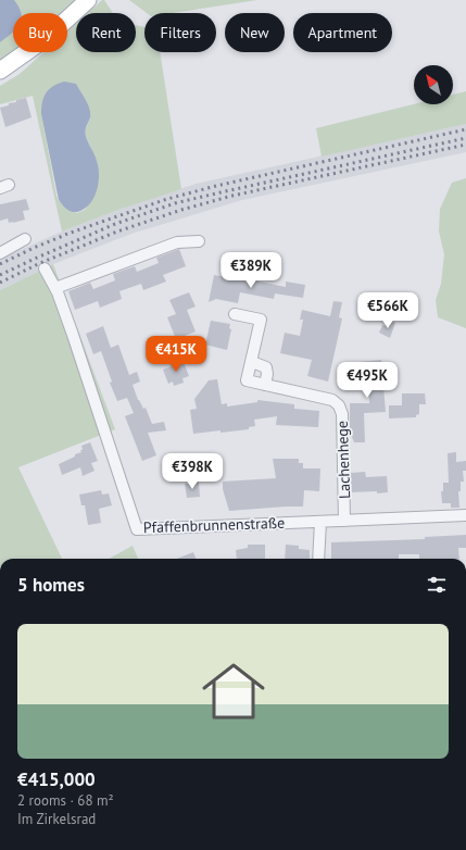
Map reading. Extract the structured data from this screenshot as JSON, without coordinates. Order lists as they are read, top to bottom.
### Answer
{
  "streets": {
    "street": ["Lachenhege", "Pfaffenbrunnenstraße"]
  },
  "crossings": [
    ["Lachenhege", "Pfaffenbrunnenstraße"]
  ],
  "north": "top left",
  "page": {
    "chip": [
      "Buy",
      "Rent",
      "Filters",
      "New",
      "Apartment"
    ],
    "price": [
      "€389K",
      "€566K",
      "€415K",
      "€495K",
      "€398K"
    ],
    "heading": "5 homes",
    "list": [
      {
        "name": "€415,000",
        "note": "2 rooms · 68 m² · Im Zirkelsrad"
      }
    ]
  }
}
